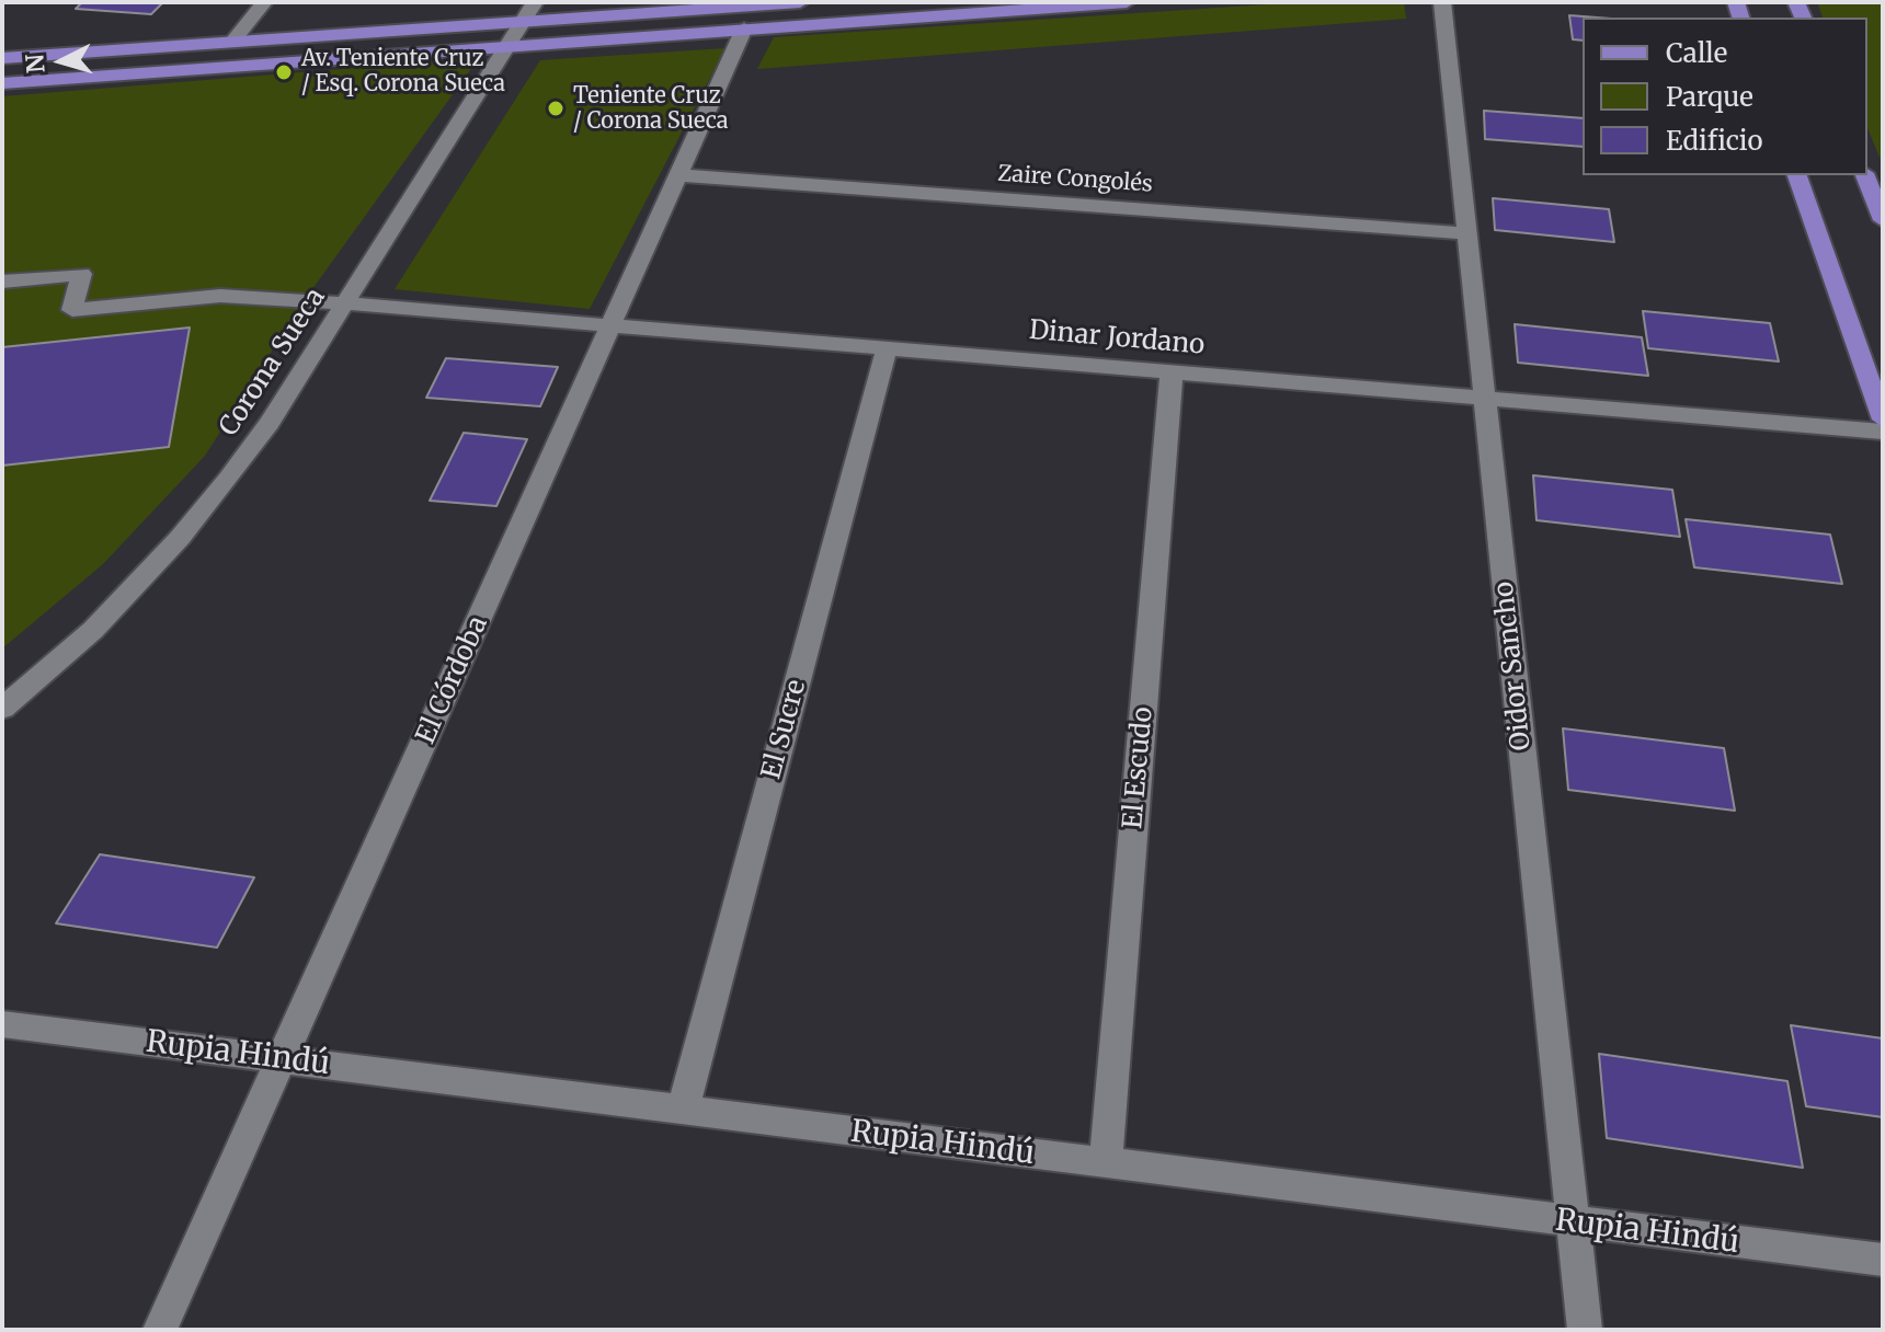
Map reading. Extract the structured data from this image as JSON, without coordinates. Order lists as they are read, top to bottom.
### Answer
{
  "streets": {
    "street": [
      "Zaire Congolés",
      "Dinar Jordano",
      "Corona Sueca",
      "Oidor Sancho",
      "El Córdoba",
      "El Sucre",
      "El Escudo",
      "Rupia Hindú"
    ]
  },
  "crossings": [
    ["Zaire Congolés", "Oidor Sancho"],
    ["Zaire Congolés", "El Córdoba"],
    ["Dinar Jordano", "Corona Sueca"],
    ["Dinar Jordano", "Oidor Sancho"],
    ["Dinar Jordano", "El Córdoba"],
    ["Dinar Jordano", "El Sucre"],
    ["Dinar Jordano", "El Escudo"],
    ["Oidor Sancho", "Rupia Hindú"],
    ["El Córdoba", "Rupia Hindú"],
    ["El Sucre", "Rupia Hindú"],
    ["El Escudo", "Rupia Hindú"]
  ],
  "places": ["Av. Teniente Cruz / Esq. Corona Sueca", "Teniente Cruz / Corona Sueca"],
  "legend": ["Calle", "Parque", "Edificio"],
  "north": "left"
}
